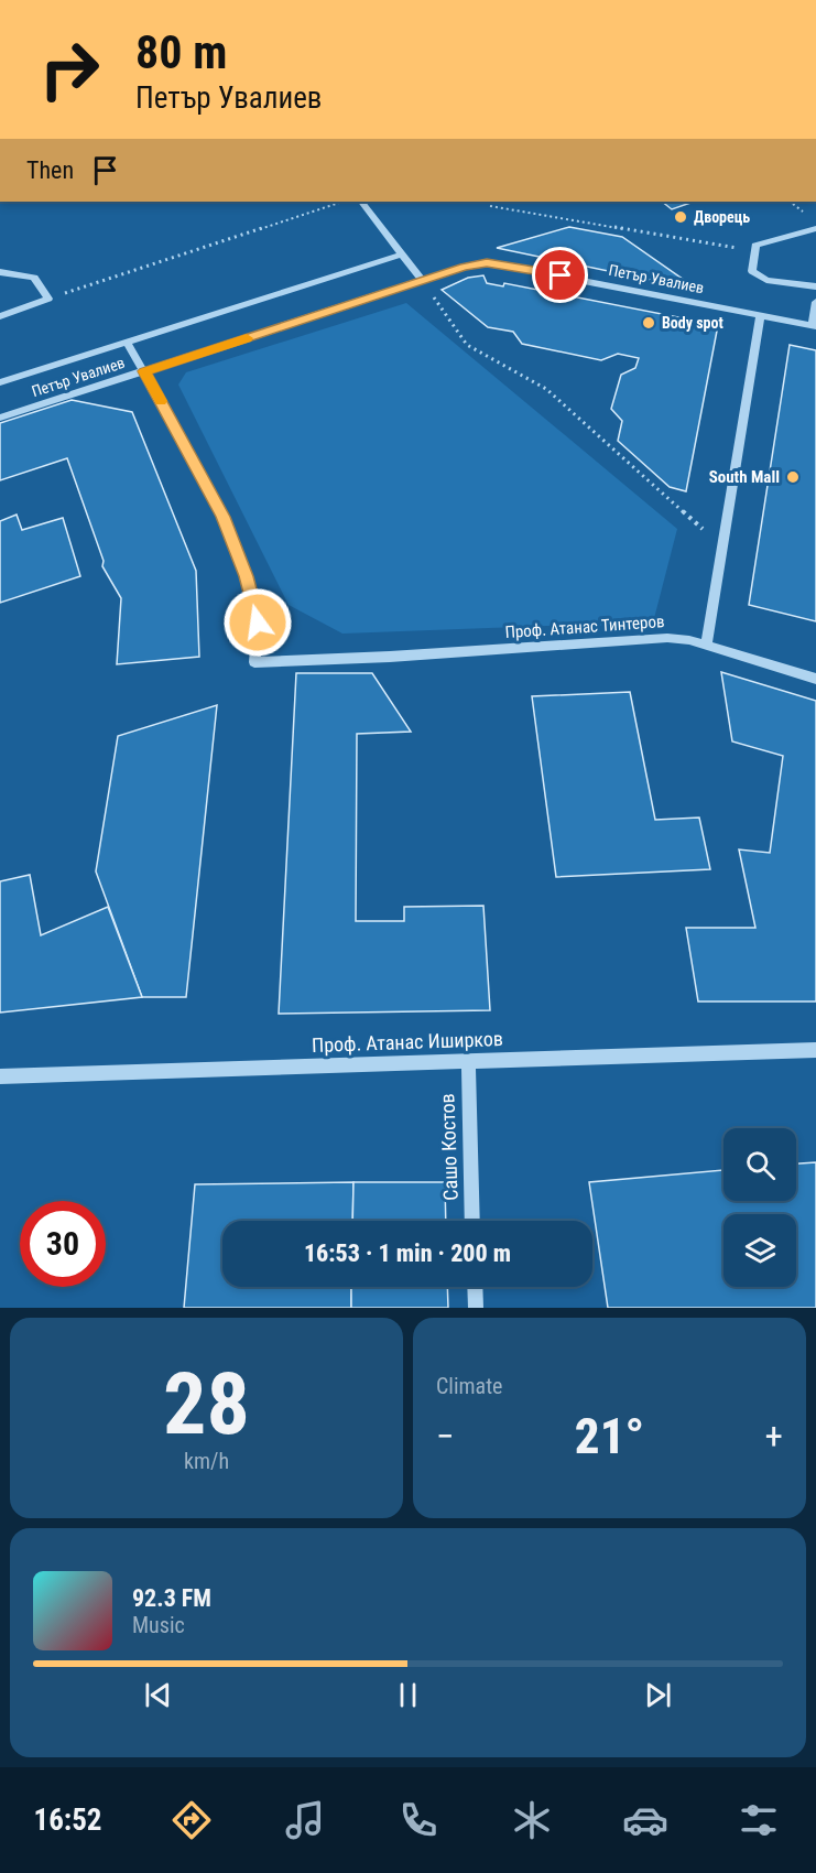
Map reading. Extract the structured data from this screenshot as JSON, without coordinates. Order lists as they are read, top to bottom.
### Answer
{
  "streets": {
    "street": [
      "Петър Увалиев",
      "Проф. Атанас Тинтеров",
      "Проф. Атанас Иширков",
      "Сашо Костов"
    ]
  },
  "crossings": [
    ["Петър Увалиев", "Проф. Атанас Тинтеров"],
    ["Проф. Атанас Иширков", "Сашо Костов"]
  ],
  "places": ["Дворець", "Body spot", "South Mall"],
  "page": {
    "turn": ["80 m", "Петър Увалиев"],
    "then": "Then",
    "limit": "30",
    "trip": "16:53 · 1 min · 200 m",
    "tile": [
      ["28", "km/h"],
      "Climate"
    ],
    "heat": ["−", "21°", "+"],
    "song": ["92.3 FM", "Music"],
    "tabs": "16:52"
  }
}
